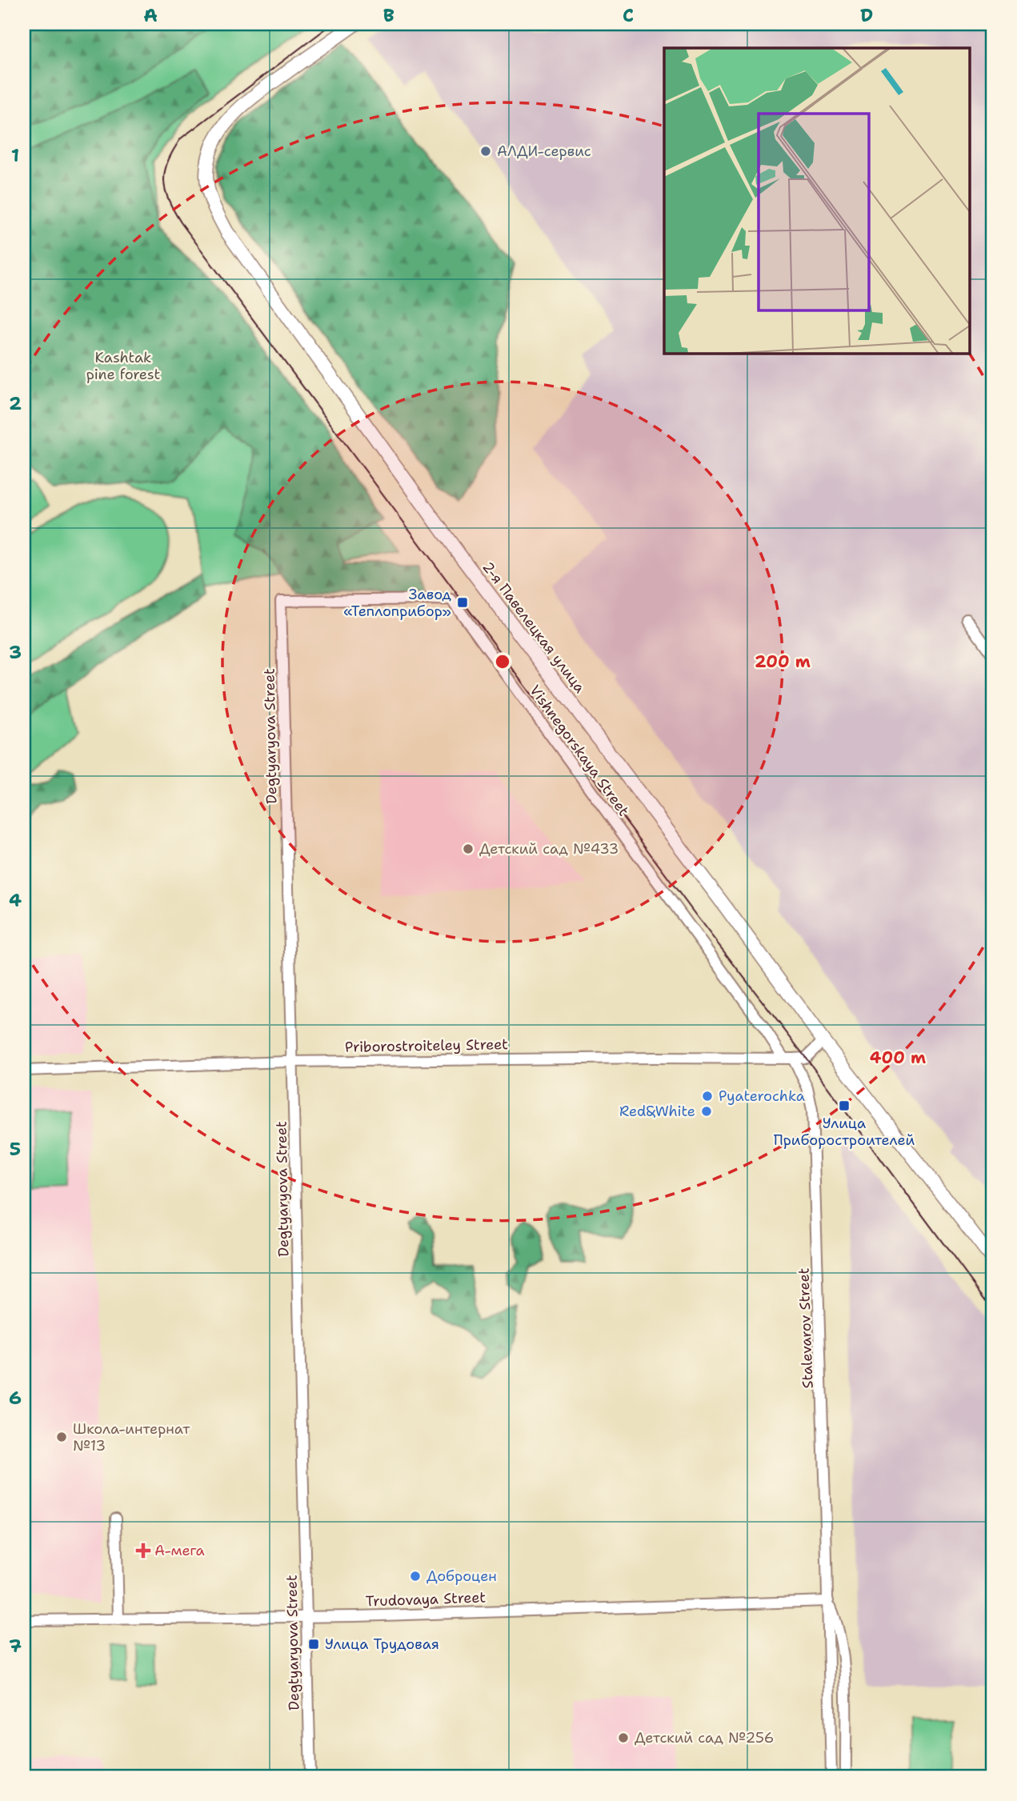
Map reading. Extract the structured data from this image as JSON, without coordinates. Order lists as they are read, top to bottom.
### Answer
{
  "streets": {
    "main road": ["2-я Павелецкая улица"],
    "street": [
      "Degtyaryova Street",
      "Vishnegorskaya Street",
      "Priborostroiteley Street",
      "Stalevarov Street",
      "Trudovaya Street"
    ]
  },
  "crossings": [
    ["2-я Павелецкая улица", "Priborostroiteley Street"],
    ["Degtyaryova Street", "Vishnegorskaya Street"],
    ["Degtyaryova Street", "Priborostroiteley Street"],
    ["Degtyaryova Street", "Trudovaya Street"],
    ["Vishnegorskaya Street", "Priborostroiteley Street"],
    ["Vishnegorskaya Street", "Stalevarov Street"],
    ["Priborostroiteley Street", "Stalevarov Street"],
    ["Stalevarov Street", "Trudovaya Street"]
  ],
  "parks": ["Kashtak pine forest"],
  "places": {
    "other": [
      "АЛДИ-сервис",
      "Детский сад №433",
      "Pyaterochka",
      "Red&White",
      "Школа-интернат №13",
      "Доброцен",
      "Детский сад №256"
    ],
    "transit": ["Завод «Теплоприбор»", "Улица Приборостроителей", "Улица Трудовая"],
    "health": ["А-мега"]
  },
  "grid": {
    "columns": [
      "A",
      "B",
      "C",
      "D"
    ],
    "rows": [
      "1",
      "2",
      "3",
      "4",
      "5",
      "6",
      "7"
    ]
  },
  "rings": ["200 m", "400 m"]
}
